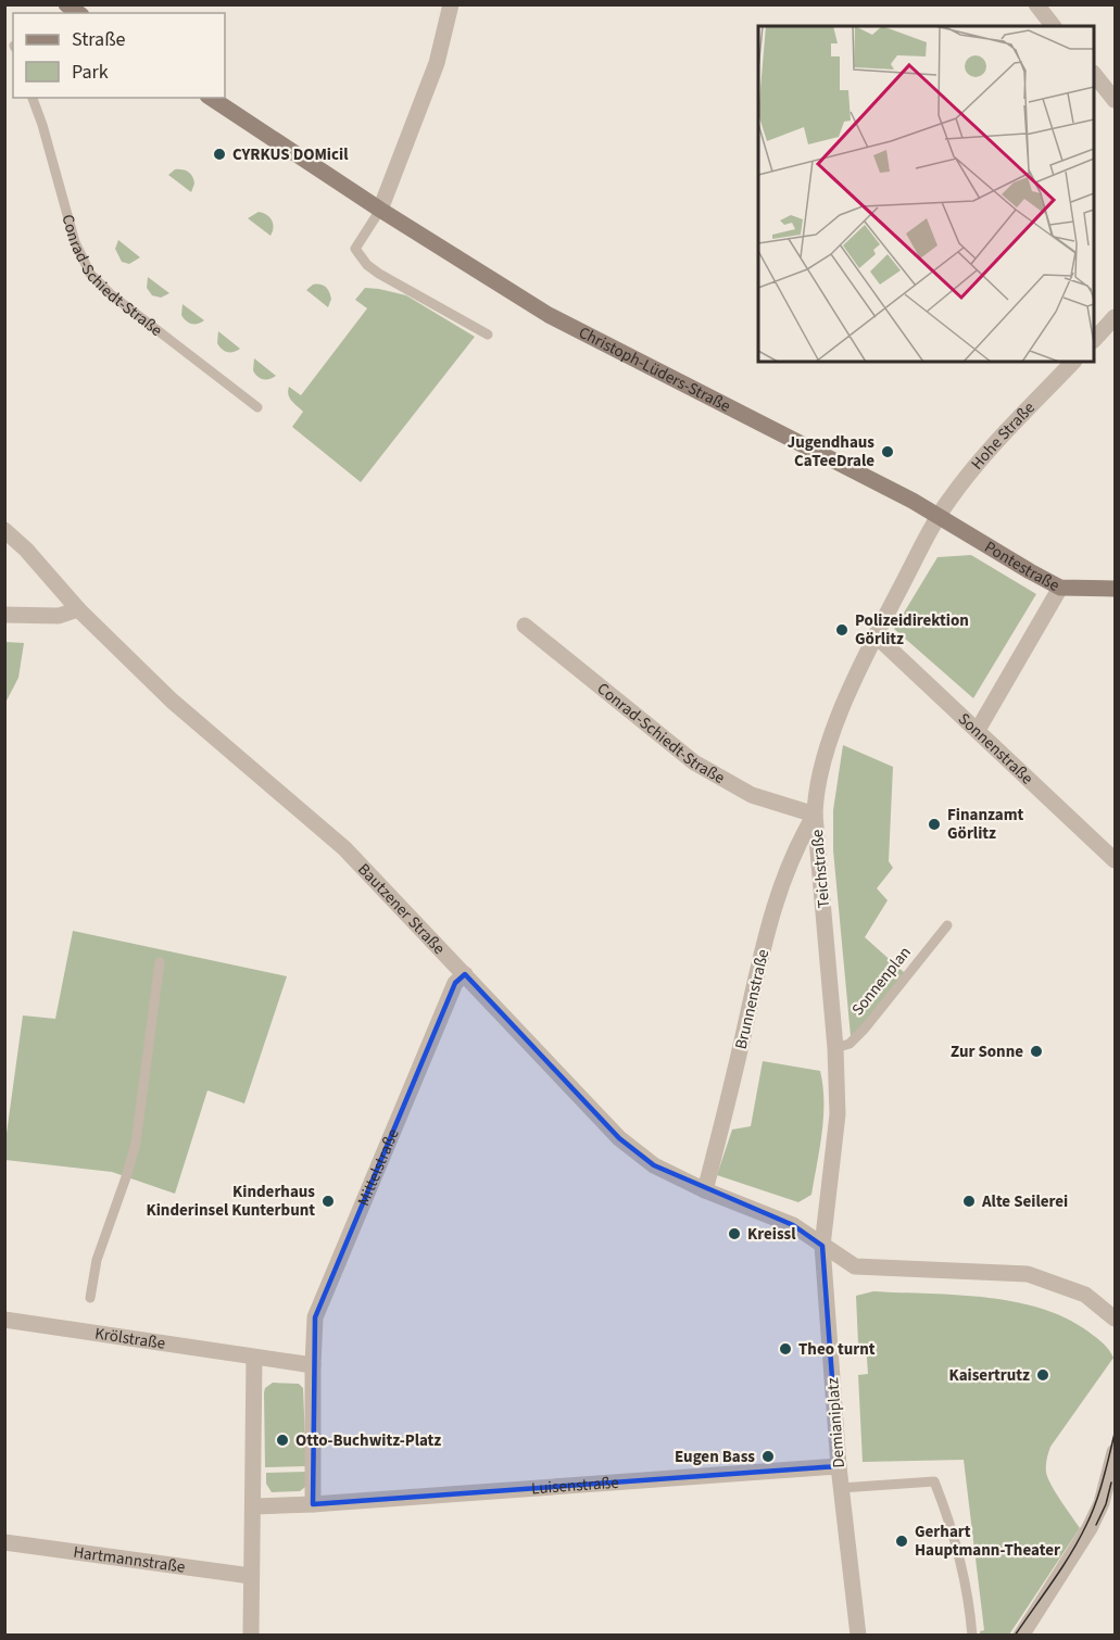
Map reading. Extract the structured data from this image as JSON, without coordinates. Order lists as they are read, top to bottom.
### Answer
{
  "streets": {
    "street": [
      "Conrad-Schiedt-Straße",
      "Christoph-Lüders-Straße",
      "Hohe Straße",
      "Pontestraße",
      "Sonnenstraße",
      "Teichstraße",
      "Bautzener Straße",
      "Brunnenstraße",
      "Mittelstraße",
      "Krölstraße",
      "Demianiplatz",
      "Luisenstraße",
      "Hartmannstraße"
    ],
    "lane": ["Sonnenplan"]
  },
  "crossings": [
    ["Conrad-Schiedt-Straße", "Teichstraße"],
    ["Conrad-Schiedt-Straße", "Brunnenstraße"],
    ["Christoph-Lüders-Straße", "Hohe Straße"],
    ["Christoph-Lüders-Straße", "Pontestraße"],
    ["Christoph-Lüders-Straße", "Teichstraße"],
    ["Hohe Straße", "Pontestraße"],
    ["Hohe Straße", "Teichstraße"],
    ["Pontestraße", "Teichstraße"],
    ["Sonnenstraße", "Teichstraße"],
    ["Teichstraße", "Bautzener Straße"],
    ["Teichstraße", "Sonnenplan"],
    ["Teichstraße", "Brunnenstraße"],
    ["Teichstraße", "Demianiplatz"],
    ["Bautzener Straße", "Brunnenstraße"],
    ["Bautzener Straße", "Mittelstraße"],
    ["Bautzener Straße", "Demianiplatz"],
    ["Demianiplatz", "Luisenstraße"]
  ],
  "places": [
    "CYRKUS DOMicil",
    "Jugendhaus CaTeeDrale",
    "Polizeidirektion Görlitz",
    "Finanzamt Görlitz",
    "Zur Sonne",
    "Kinderhaus Kinderinsel Kunterbunt",
    "Alte Seilerei",
    "Kreissl",
    "Theo turnt",
    "Kaisertrutz",
    "Otto-Buchwitz-Platz",
    "Eugen Bass",
    "Gerhart Hauptmann-Theater"
  ],
  "legend": ["Straße", "Park"]
}
